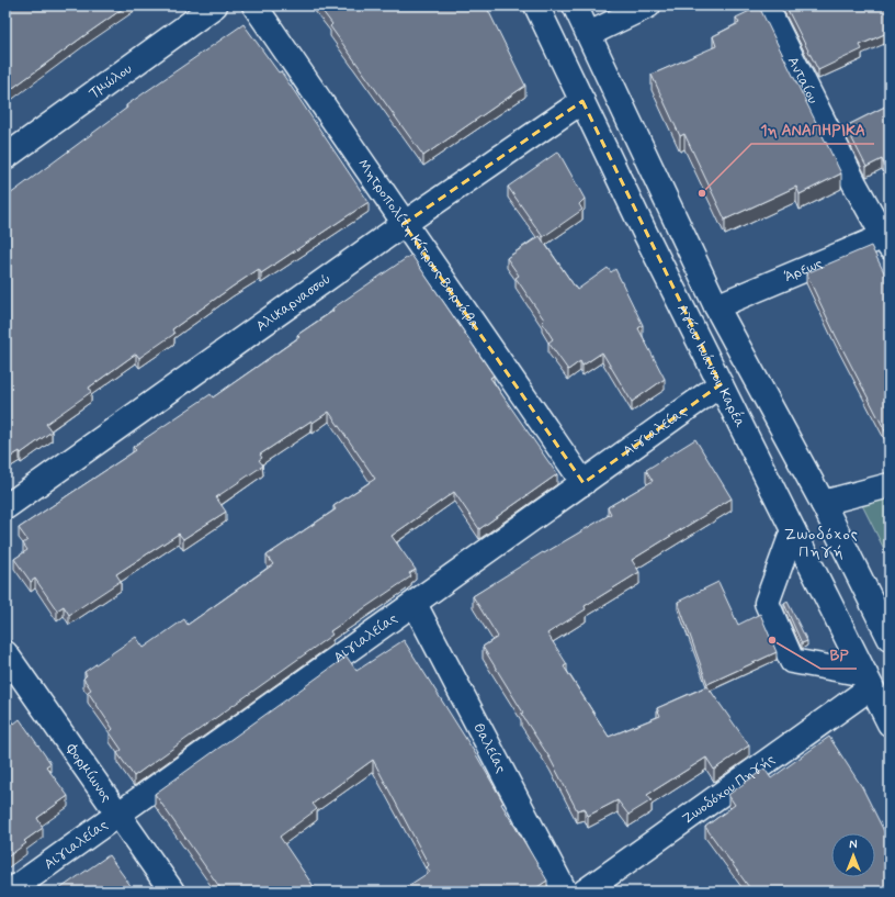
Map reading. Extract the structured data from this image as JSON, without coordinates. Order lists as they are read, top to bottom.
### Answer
{
  "streets": {
    "street": [
      "Ανταίου",
      "Τμώλου",
      "Μητροπολίτη Κίτρους Βαρνάβα",
      "Άρεως",
      "Αλικαρνασσού",
      "Αγίου Ιωάννου Καρέα",
      "Αιγιαλείας",
      "Θαλείας",
      "Φορμίωνος",
      "Ζωοδόχου Πηγής"
    ]
  },
  "crossings": [
    ["Ανταίου", "Άρεως"],
    ["Μητροπολίτη Κίτρους Βαρνάβα", "Αλικαρνασσού"],
    ["Μητροπολίτη Κίτρους Βαρνάβα", "Αιγιαλείας"],
    ["Αλικαρνασσού", "Αγίου Ιωάννου Καρέα"],
    ["Αγίου Ιωάννου Καρέα", "Αιγιαλείας"],
    ["Αγίου Ιωάννου Καρέα", "Ζωοδόχου Πηγής"],
    ["Αιγιαλείας", "Θαλείας"],
    ["Αιγιαλείας", "Φορμίωνος"]
  ],
  "districts": ["Ζωοδόχος Πηγή"],
  "places": ["1η ΑΝΑΠΗΡΙΚΑ", "BP"],
  "north": "top"
}
